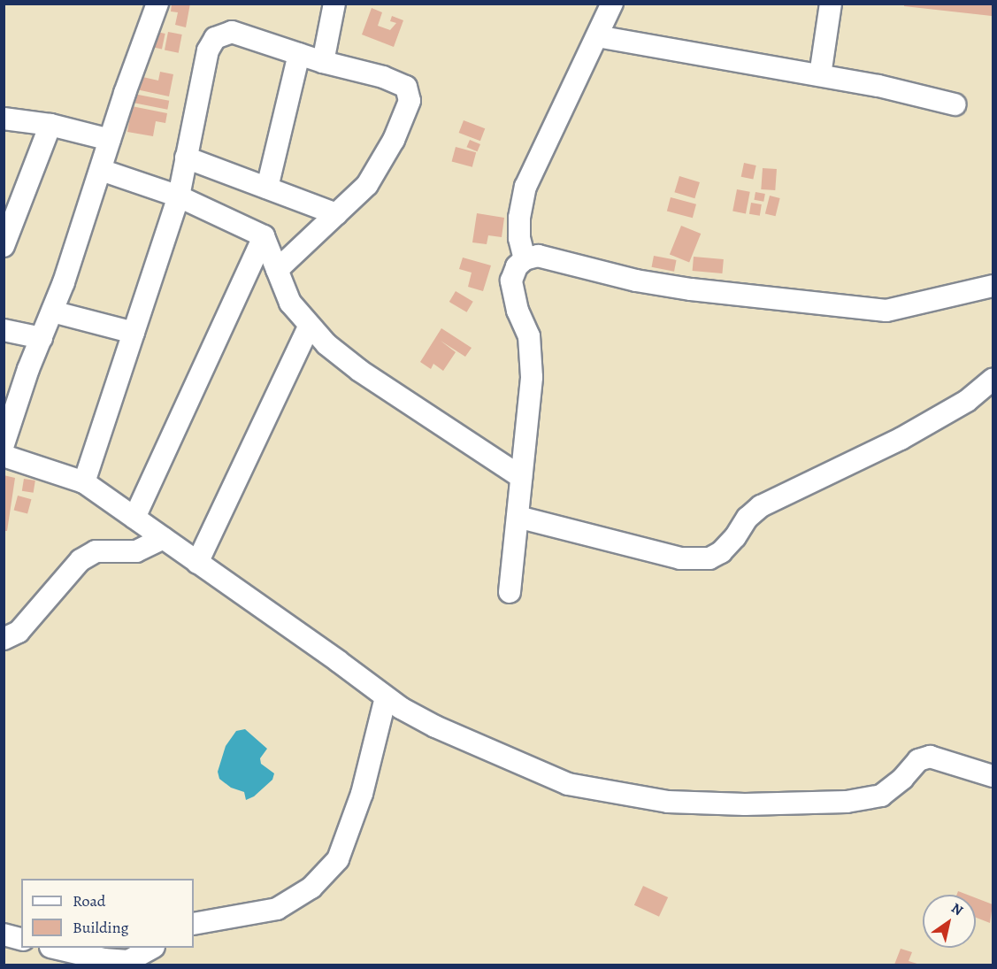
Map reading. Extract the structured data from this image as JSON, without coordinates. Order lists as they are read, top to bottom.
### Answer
{
  "legend": ["Road", "Building"],
  "north": "top right"
}
